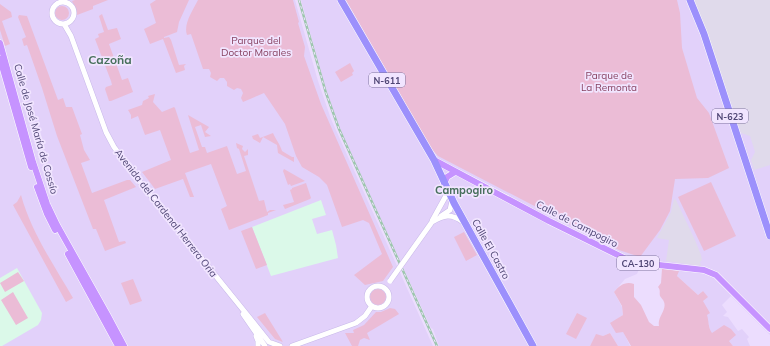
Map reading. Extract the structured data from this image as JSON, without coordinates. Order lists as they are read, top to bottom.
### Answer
{
  "streets": {
    "highway": ["N-611", "N-623", "Calle El Castro"],
    "main road": [
      "Calle de José María de Cossío",
      "Avenida del Cardenal Herrera Oria",
      "Calle de Campogiro",
      "CA-130"
    ]
  },
  "crossings": [
    ["N-611", "Calle de Campogiro"],
    ["N-611", "Calle El Castro"],
    ["Calle de Campogiro", "Calle El Castro"]
  ],
  "districts": ["Cazoña", "Campogiro"],
  "parks": ["Parque del Doctor Morales", "Parque de La Remonta"]
}
